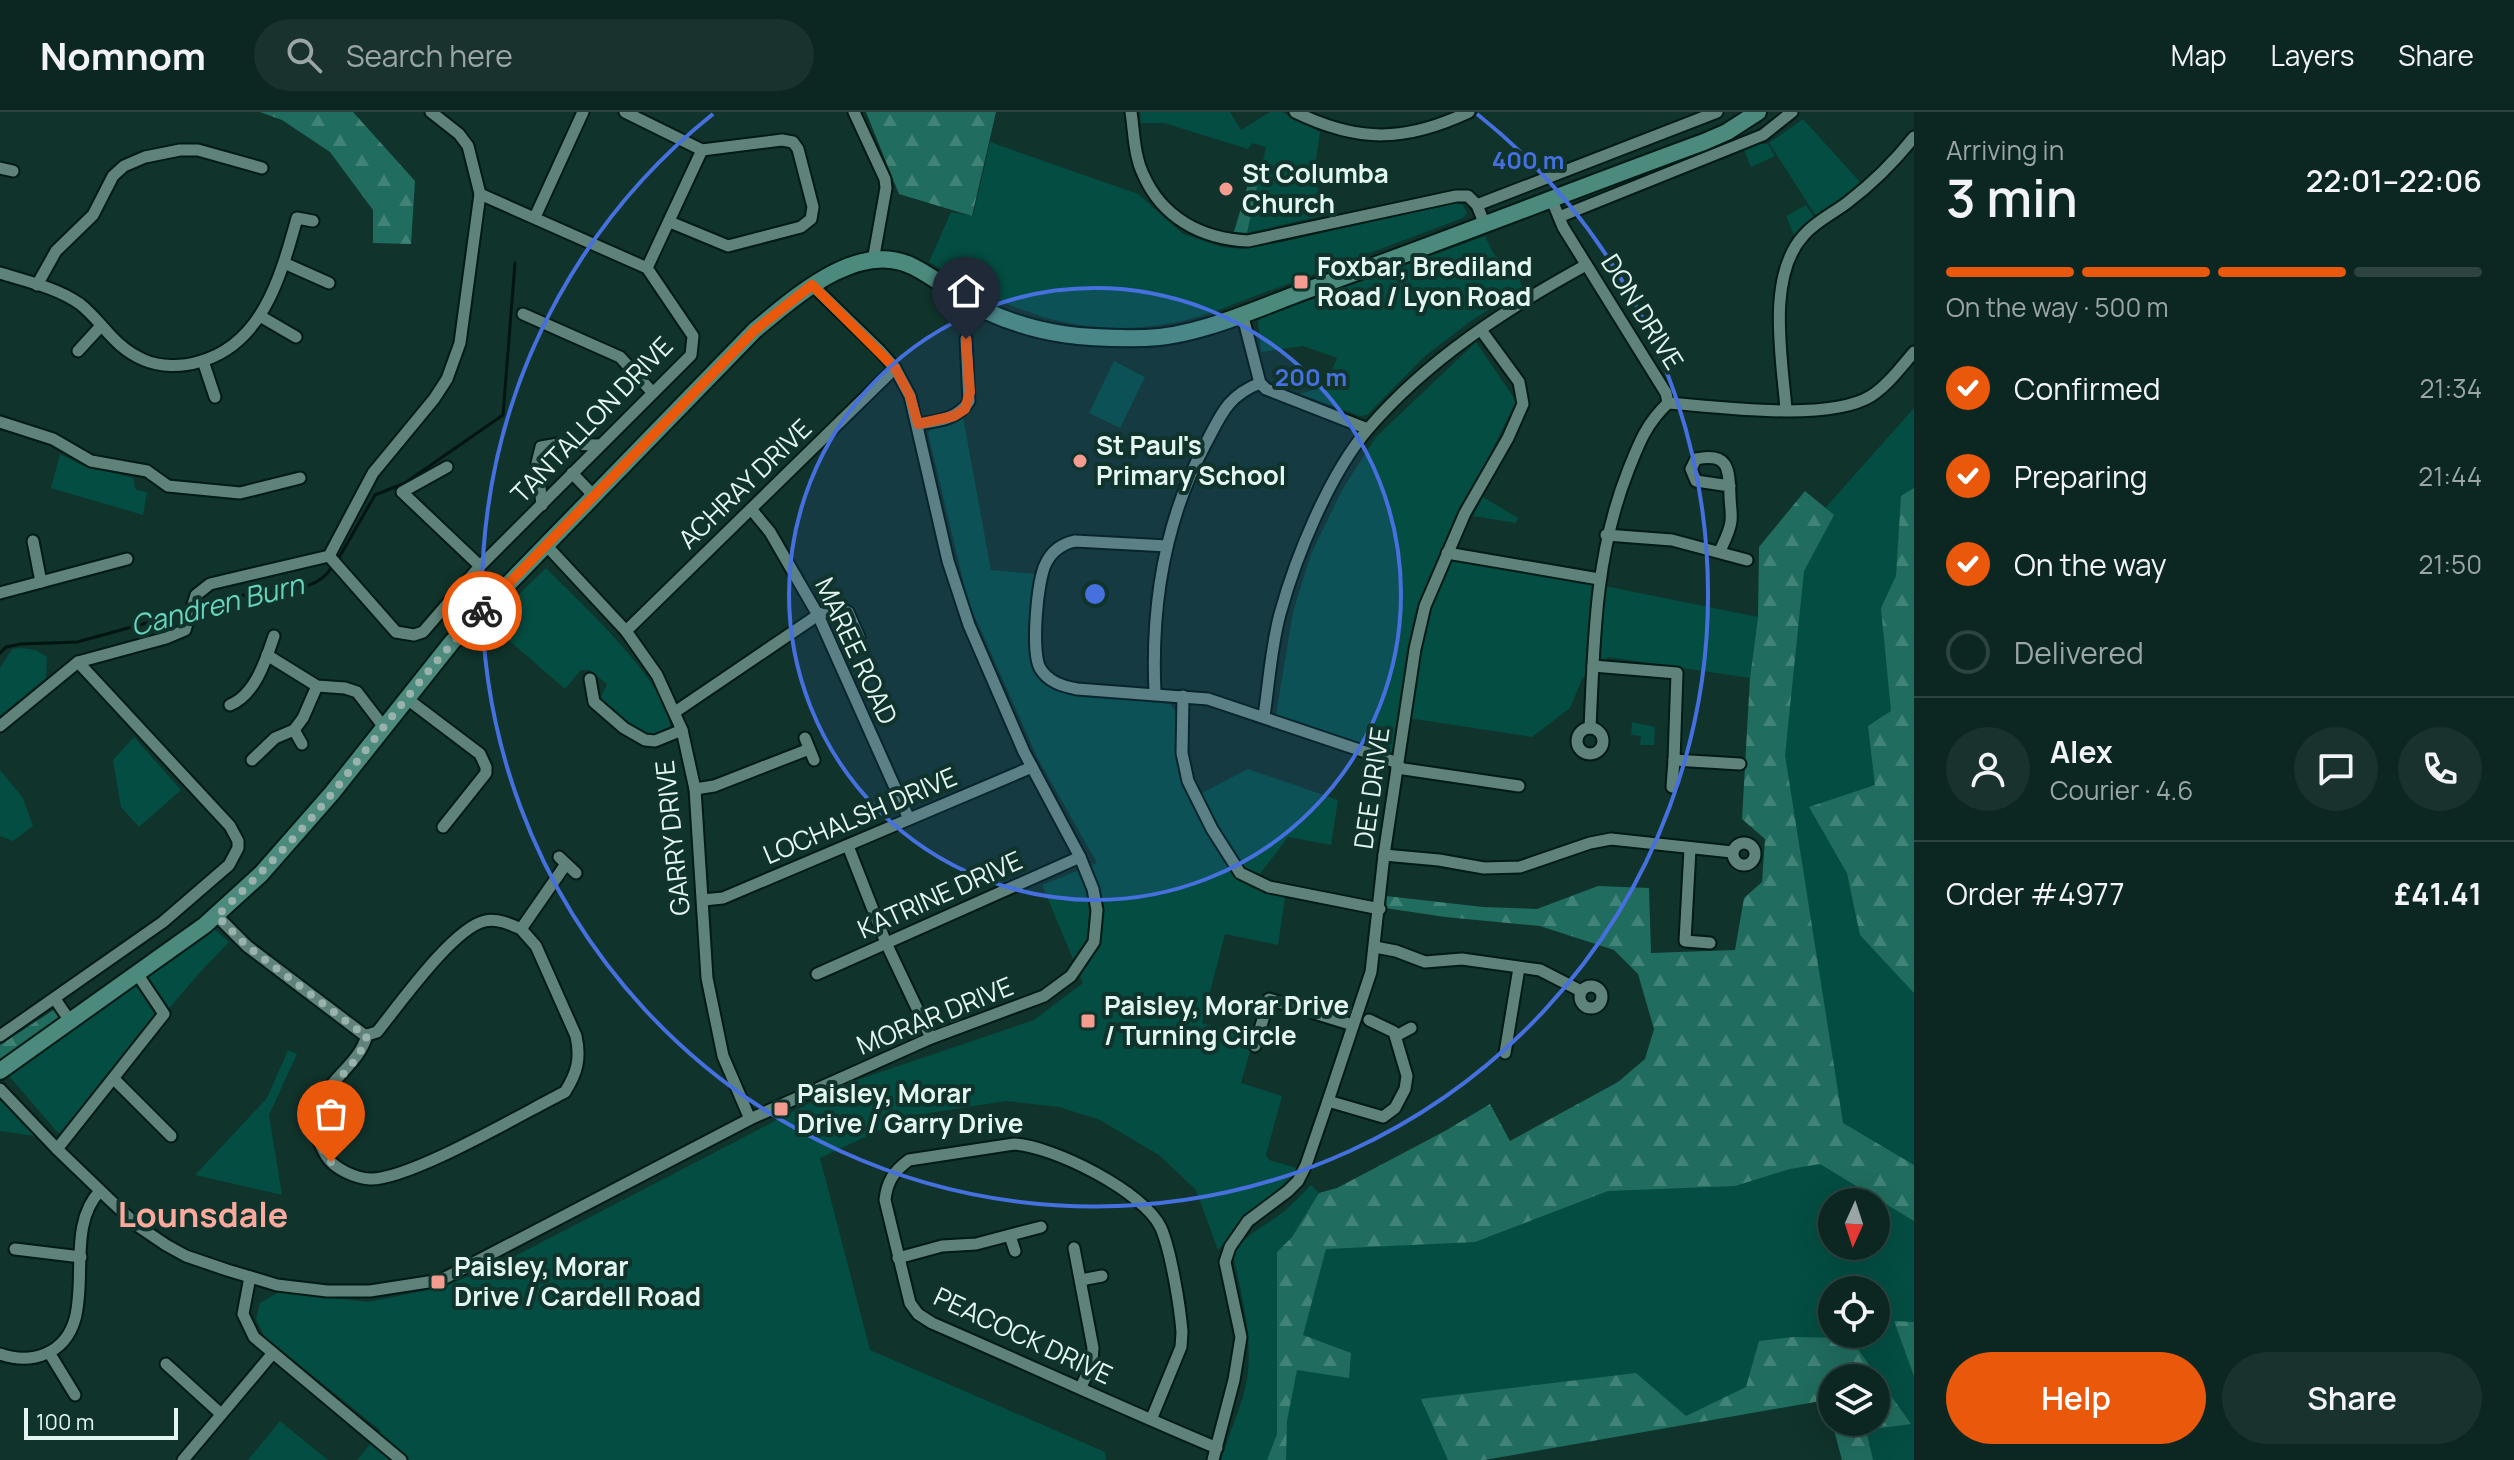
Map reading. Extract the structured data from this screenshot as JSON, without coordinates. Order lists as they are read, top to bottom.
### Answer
{
  "streets": {
    "street": [
      "DON DRIVE",
      "TANTALLON DRIVE",
      "ACHRAY DRIVE",
      "MAREE ROAD",
      "DEE DRIVE",
      "LOCHALSH DRIVE",
      "GARRY DRIVE",
      "KATRINE DRIVE",
      "MORAR DRIVE",
      "PEACOCK DRIVE"
    ]
  },
  "crossings": [
    ["ACHRAY DRIVE", "MAREE ROAD"],
    ["ACHRAY DRIVE", "GARRY DRIVE"],
    ["ACHRAY DRIVE", "MORAR DRIVE"],
    ["MAREE ROAD", "LOCHALSH DRIVE"],
    ["DEE DRIVE", "PEACOCK DRIVE"],
    ["LOCHALSH DRIVE", "GARRY DRIVE"],
    ["LOCHALSH DRIVE", "MORAR DRIVE"],
    ["GARRY DRIVE", "MORAR DRIVE"],
    ["KATRINE DRIVE", "MORAR DRIVE"]
  ],
  "districts": ["Lounsdale"],
  "water": ["Candren Burn"],
  "places": {
    "other": ["St Columba Church", "St Paul's Primary School"],
    "transit": [
      "Foxbar, Brediland Road / Lyon Road",
      "Paisley, Morar Drive / Turning Circle",
      "Paisley, Morar Drive / Garry Drive",
      "Paisley, Morar Drive / Cardell Road"
    ]
  },
  "scale_bar": "100 m",
  "north": "bottom",
  "page": {
    "header": "Nomnom",
    "search": "Search here",
    "nav": ["Map", "Layers", "Share"],
    "heading": ["3 min", "Arriving in", "22:01–22:06"],
    "panel": [
      "Alex",
      "Courier · 4.6",
      "Order #4977",
      "£41.41"
    ],
    "bar": "On the way · 500 m",
    "list": [
      ["Confirmed", "21:34"],
      ["Preparing", "21:44"],
      ["On the way", "21:50"],
      "Delivered"
    ],
    "buttons": ["Help", "Share"],
    "scale": "100 m"
  },
  "rings": ["400 m", "200 m"]
}
